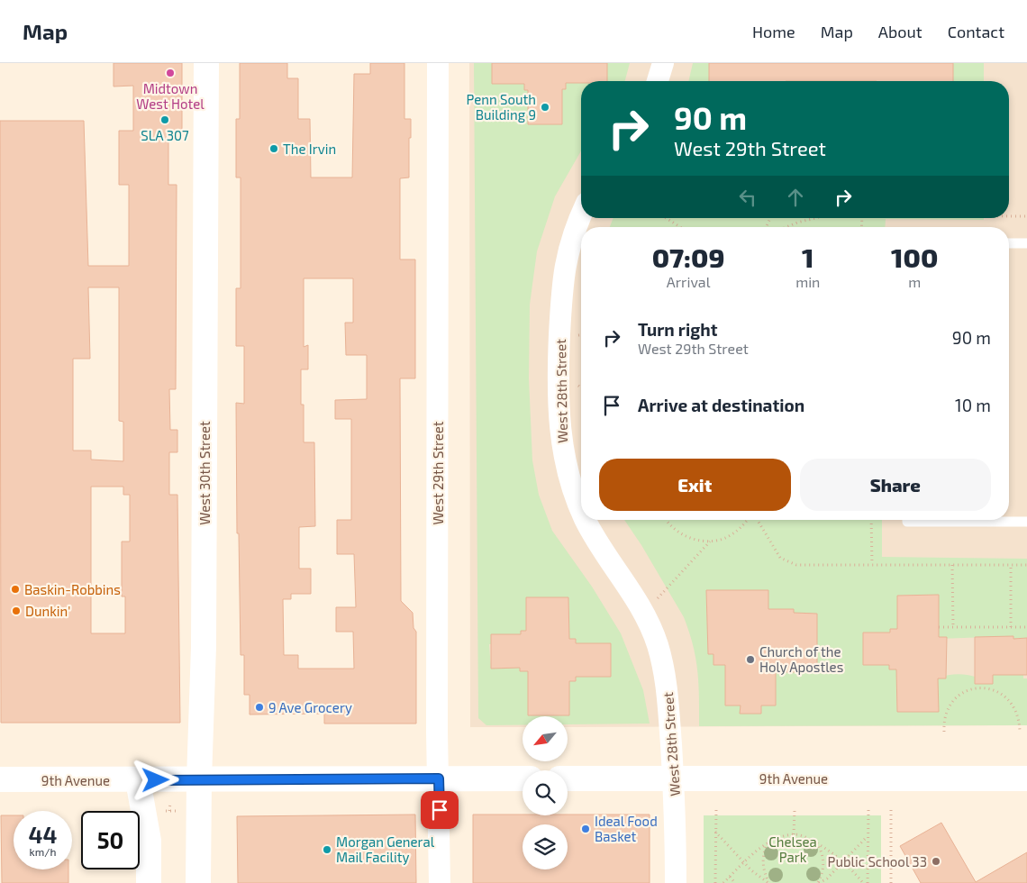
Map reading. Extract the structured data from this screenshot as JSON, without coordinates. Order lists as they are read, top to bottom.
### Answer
{
  "streets": {
    "main road": ["West 30th Street", "9th Avenue"],
    "street": ["West 28th Street", "West 29th Street"]
  },
  "crossings": [
    ["West 28th Street", "9th Avenue"],
    ["West 30th Street", "9th Avenue"],
    ["West 29th Street", "9th Avenue"]
  ],
  "parks": ["Chelsea Park"],
  "places": [
    "Midtown West Hotel",
    "Penn South Building 9",
    "SLA 307",
    "The Irvin",
    "Baskin-Robbins",
    "Dunkin'",
    "Church of the Holy Apostles",
    "9 Ave Grocery",
    "Ideal Food Basket",
    "Morgan General Mail Facility",
    "Public School 33"
  ],
  "north": "bottom left",
  "page": {
    "header": "Map",
    "nav": [
      "Home",
      "Map",
      "About",
      "Contact"
    ],
    "turn": ["90 m", "West 29th Street"],
    "eta": [
      "07:09",
      "Arrival",
      "1",
      "min",
      "100",
      "m"
    ],
    "list": [
      {
        "name": "Turn right",
        "note": "West 29th Street",
        "value": "90 m"
      },
      {
        "name": "Arrive at destination",
        "value": "10 m"
      }
    ],
    "buttons": ["Exit", "Share"],
    "speed": "44 km/h",
    "limit": "50"
  }
}
